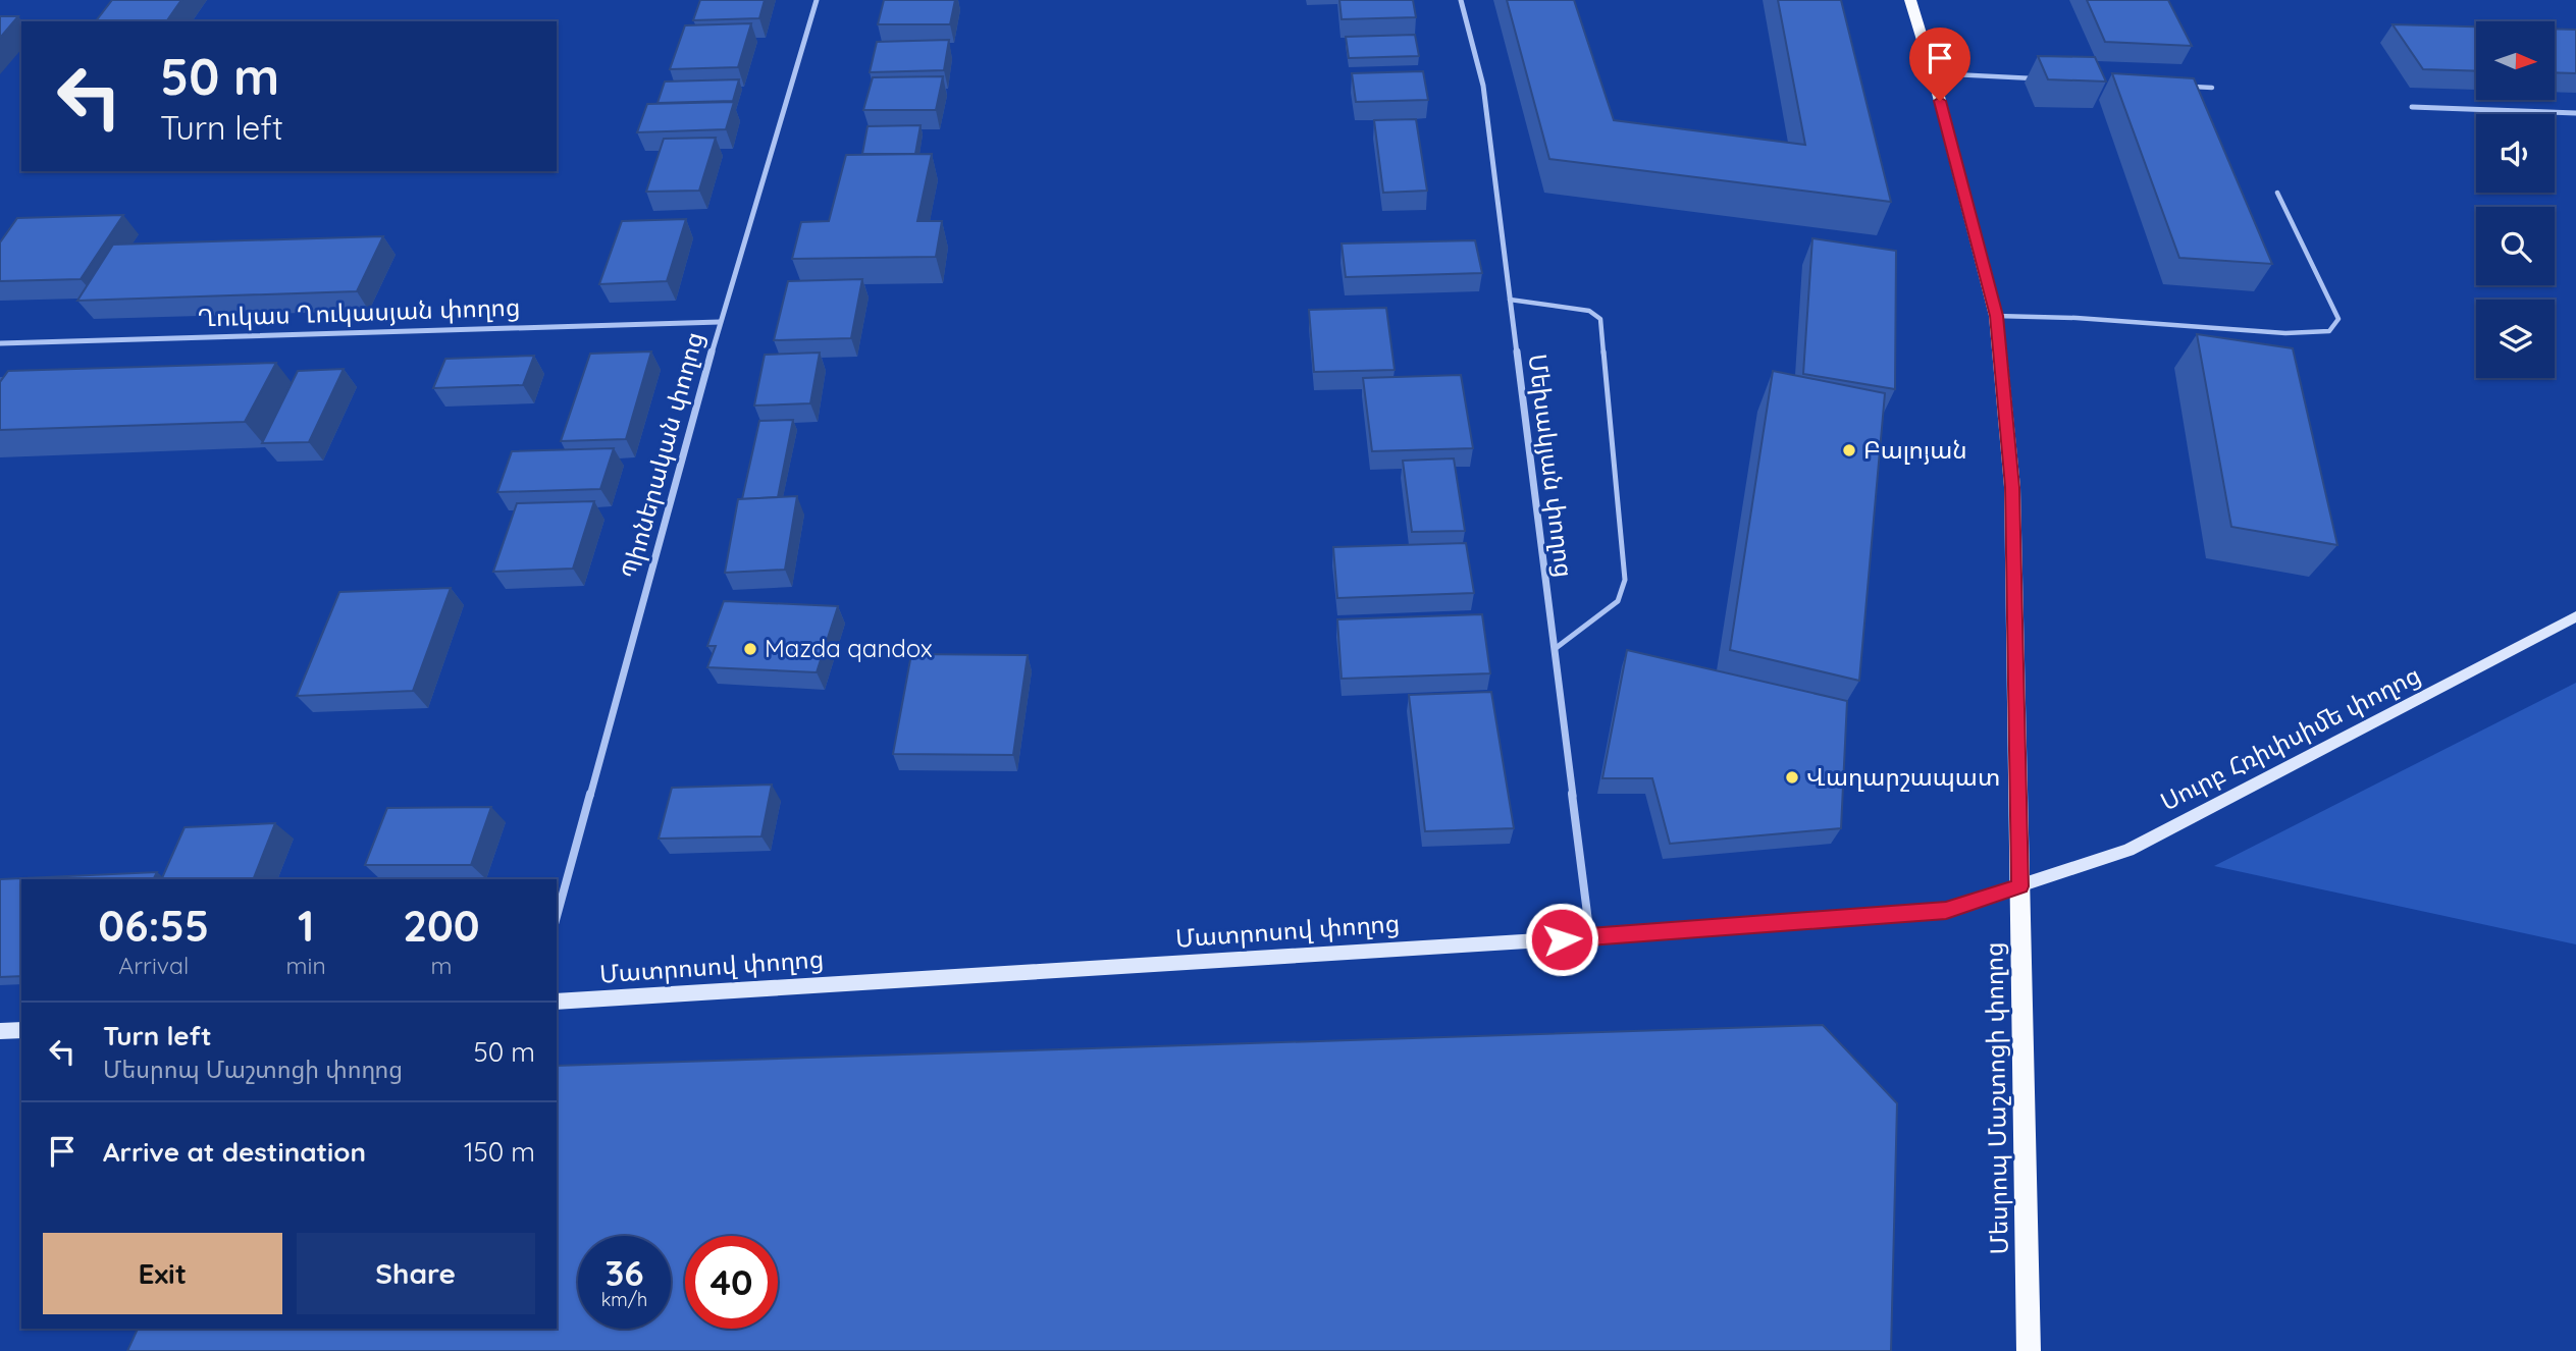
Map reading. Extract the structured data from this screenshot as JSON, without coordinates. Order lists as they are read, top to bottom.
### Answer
{
  "streets": {
    "main road": ["Մեսրոպ Մաշտոցի փողոց"],
    "street": [
      "Ղուկաս Ղուկասյան փողոց",
      "Պիոներական փողոց",
      "Մեխակյան փողոց",
      "Սուրբ Հռիփսիմե փողոց",
      "Մատրոսով փողոց"
    ]
  },
  "crossings": [
    ["Ղուկաս Ղուկասյան փողոց", "Պիոներական փողոց"],
    ["Մեխակյան փողոց", "Մատրոսով փողոց"],
    ["Սուրբ Հռիփսիմե փողոց", "Մատրոսով փողոց"],
    ["Սուրբ Հռիփսիմե փողոց", "Մեսրոպ Մաշտոցի փողոց"],
    ["Մատրոսով փողոց", "Մեսրոպ Մաշտոցի փողոց"]
  ],
  "places": ["Բալոյան", "Mazda qandox", "Վաղարշապատ"],
  "north": "right",
  "page": {
    "turn": ["50 m", "Turn left"],
    "eta": [
      "06:55",
      "Arrival",
      "1",
      "min",
      "200",
      "m"
    ],
    "list": [
      {
        "name": "Turn left",
        "note": "Մեսրոպ Մաշտոցի փողոց",
        "value": "50 m"
      },
      {
        "name": "Arrive at destination",
        "value": "150 m"
      }
    ],
    "buttons": ["Exit", "Share"],
    "speed": "36 km/h",
    "limit": "40"
  }
}
